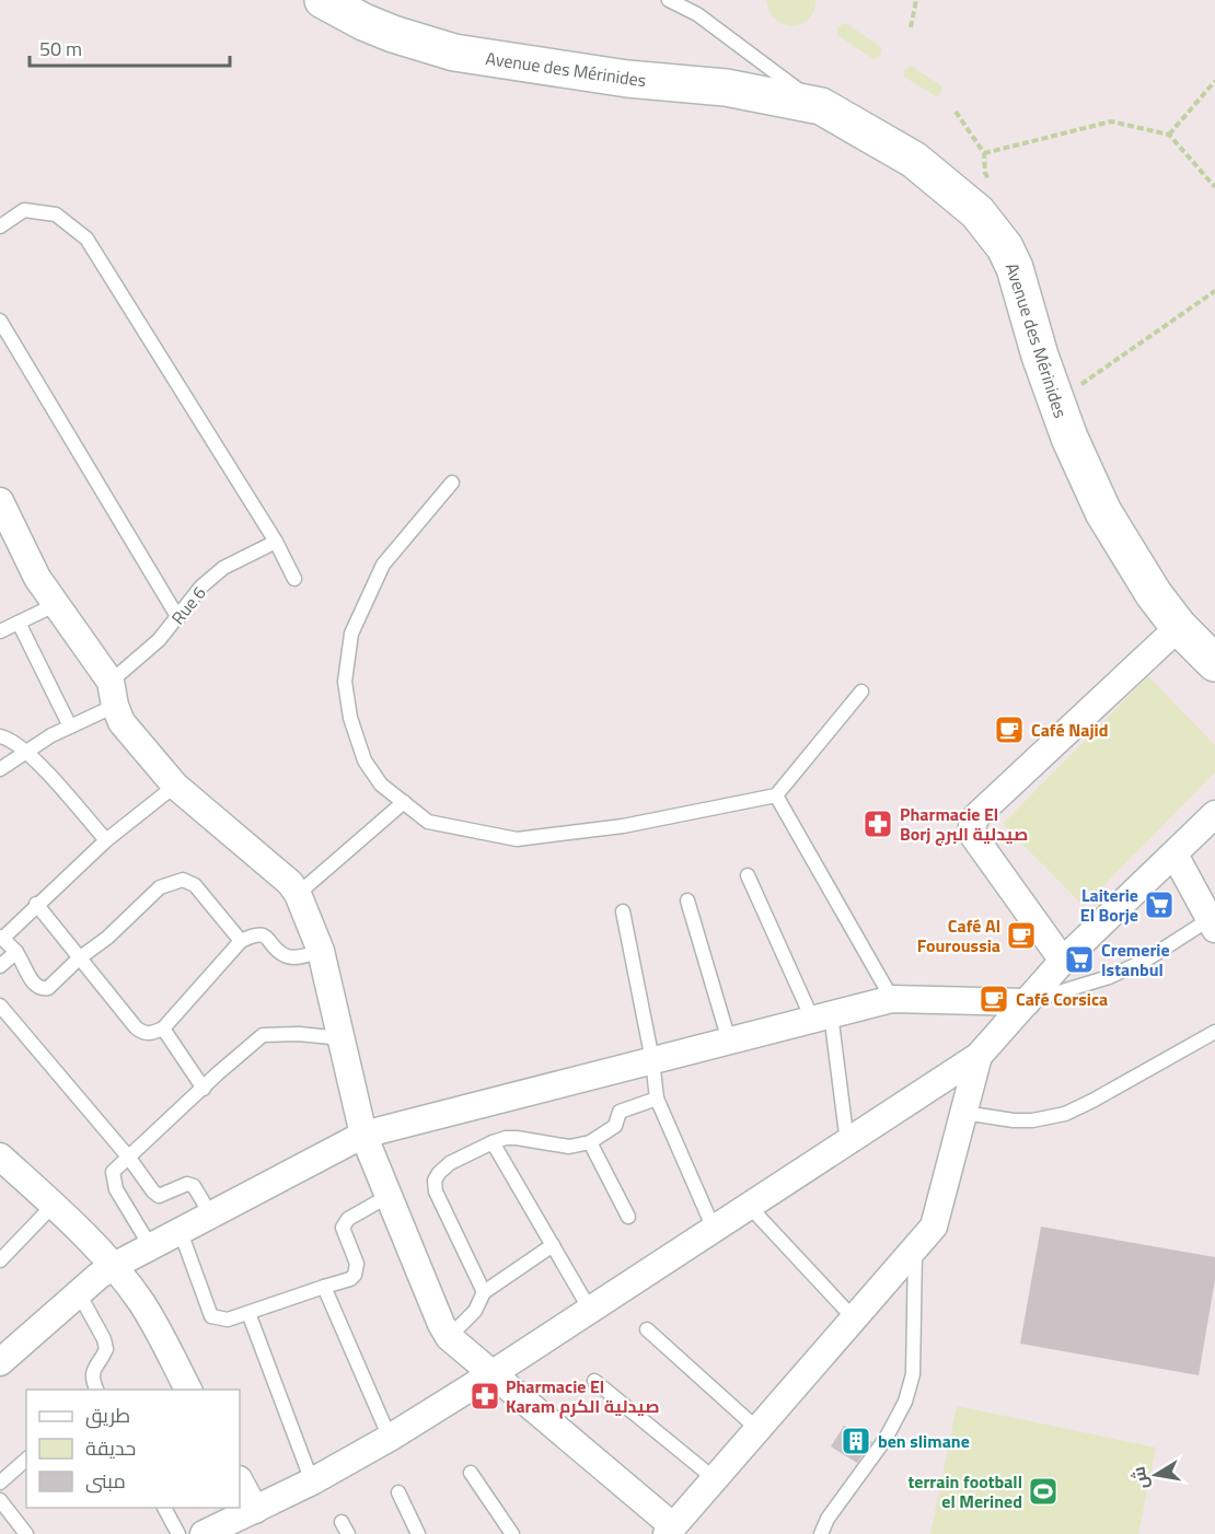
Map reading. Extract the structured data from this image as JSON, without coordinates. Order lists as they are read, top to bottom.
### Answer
{
  "streets": {
    "main road": ["Avenue des Mérinides"],
    "lane": ["Rue 6"]
  },
  "places": {
    "cafe": ["Café Najid", "Café Al Fouroussia", "Café Corsica"],
    "pharmacy": ["Pharmacie El Borj صيدلية البرج", "Pharmacie El Karam صيدلية الكرم"],
    "supermarket": ["Laiterie El Borje", "Cremerie Istanbul"],
    "building": ["ben slimane"],
    "sports": ["terrain football el Merined"]
  },
  "legend": ["طريق", "حديقة", "مبنى"],
  "scale_bar": "50 m",
  "north": "left"
}
